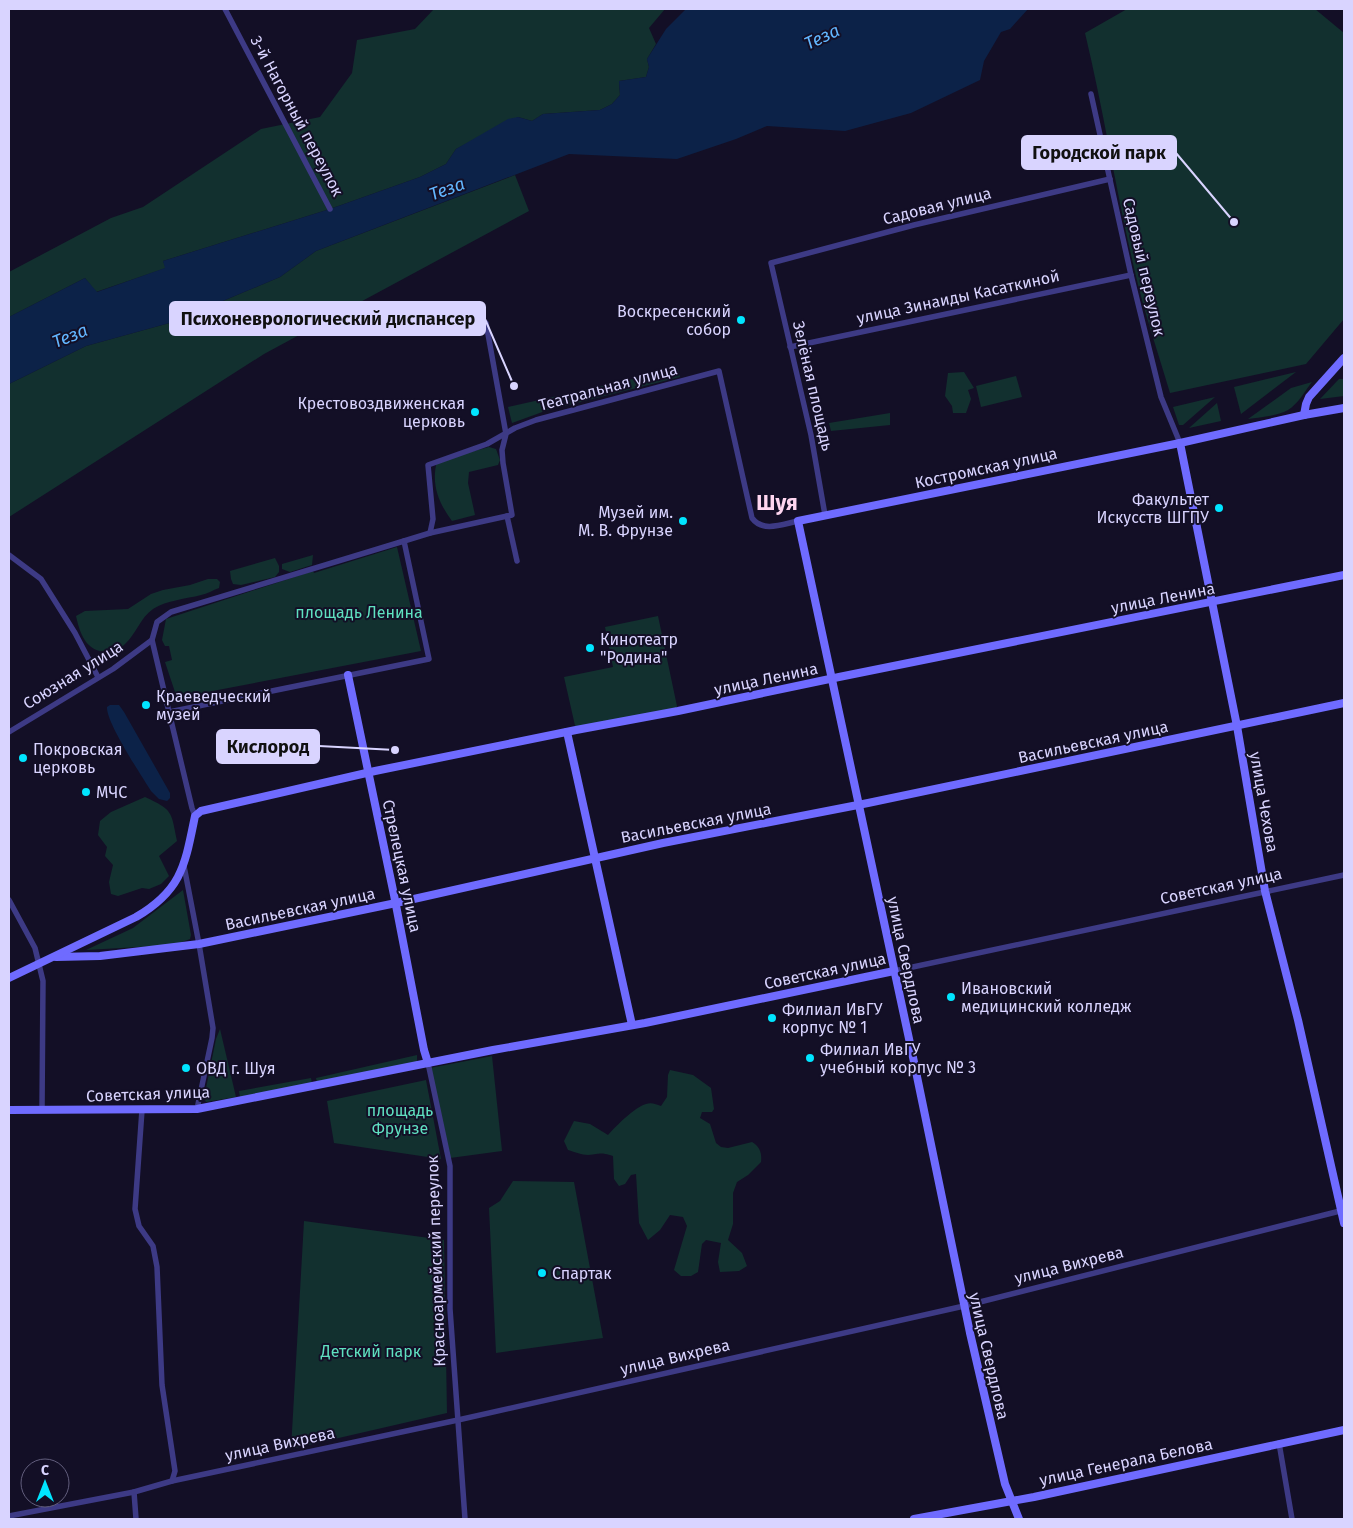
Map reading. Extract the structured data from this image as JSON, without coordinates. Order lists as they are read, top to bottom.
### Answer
{
  "streets": {
    "street": [
      "3-й Нагорный переулок",
      "Садовая улица",
      "Садовый переулок",
      "улица Зинаиды Касаткиной",
      "Зелёная площадь",
      "Театральная улица",
      "Костромская улица",
      "улица Ленина",
      "Союзная улица",
      "Васильевская улица",
      "улица Чехова",
      "Стрелецкая улица",
      "Советская улица",
      "улица Свердлова",
      "Красноармейский переулок",
      "улица Вихрева",
      "улица Генерала Белова"
    ]
  },
  "crossings": [
    ["Садовая улица", "Садовый переулок"],
    ["Садовая улица", "Зелёная площадь"],
    ["Садовый переулок", "улица Зинаиды Касаткиной"],
    ["Садовый переулок", "Костромская улица"],
    ["Садовый переулок", "улица Чехова"],
    ["улица Зинаиды Касаткиной", "Зелёная площадь"],
    ["Зелёная площадь", "Костромская улица"],
    ["Театральная улица", "Костромская улица"],
    ["Театральная улица", "улица Свердлова"],
    ["Костромская улица", "улица Чехова"],
    ["Костромская улица", "улица Свердлова"],
    ["улица Ленина", "улица Чехова"],
    ["улица Ленина", "Стрелецкая улица"],
    ["улица Ленина", "улица Свердлова"],
    ["Васильевская улица", "улица Чехова"],
    ["Васильевская улица", "Стрелецкая улица"],
    ["Васильевская улица", "улица Свердлова"],
    ["улица Чехова", "Советская улица"],
    ["улица Чехова", "улица Вихрева"],
    ["Стрелецкая улица", "Советская улица"],
    ["Стрелецкая улица", "Красноармейский переулок"],
    ["Советская улица", "улица Свердлова"],
    ["Советская улица", "Красноармейский переулок"],
    ["улица Свердлова", "улица Вихрева"],
    ["улица Свердлова", "улица Генерала Белова"],
    ["Красноармейский переулок", "улица Вихрева"]
  ],
  "districts": ["Шуя"],
  "water": ["Теза"],
  "parks": ["площадь Ленина", "площадь Фрунзе", "Детский парк"],
  "places": [
    "Городской парк",
    "Воскресенский собор",
    "Психоневрологический диспансер",
    "Крестовоздвиженская церковь",
    "Факультет Искусств ШГПУ",
    "Музей им. М. В. Фрунзе",
    "Кинотеатр \"Родина\"",
    "Краеведческий музей",
    "Кислород",
    "Покровская церковь",
    "МЧС",
    "Ивановский медицинский колледж",
    "Филиал ИвГУ корпус № 1",
    "Филиал ИвГУ учебный корпус № 3",
    "ОВД г. Шуя",
    "Спартак"
  ],
  "north": "top"
}
